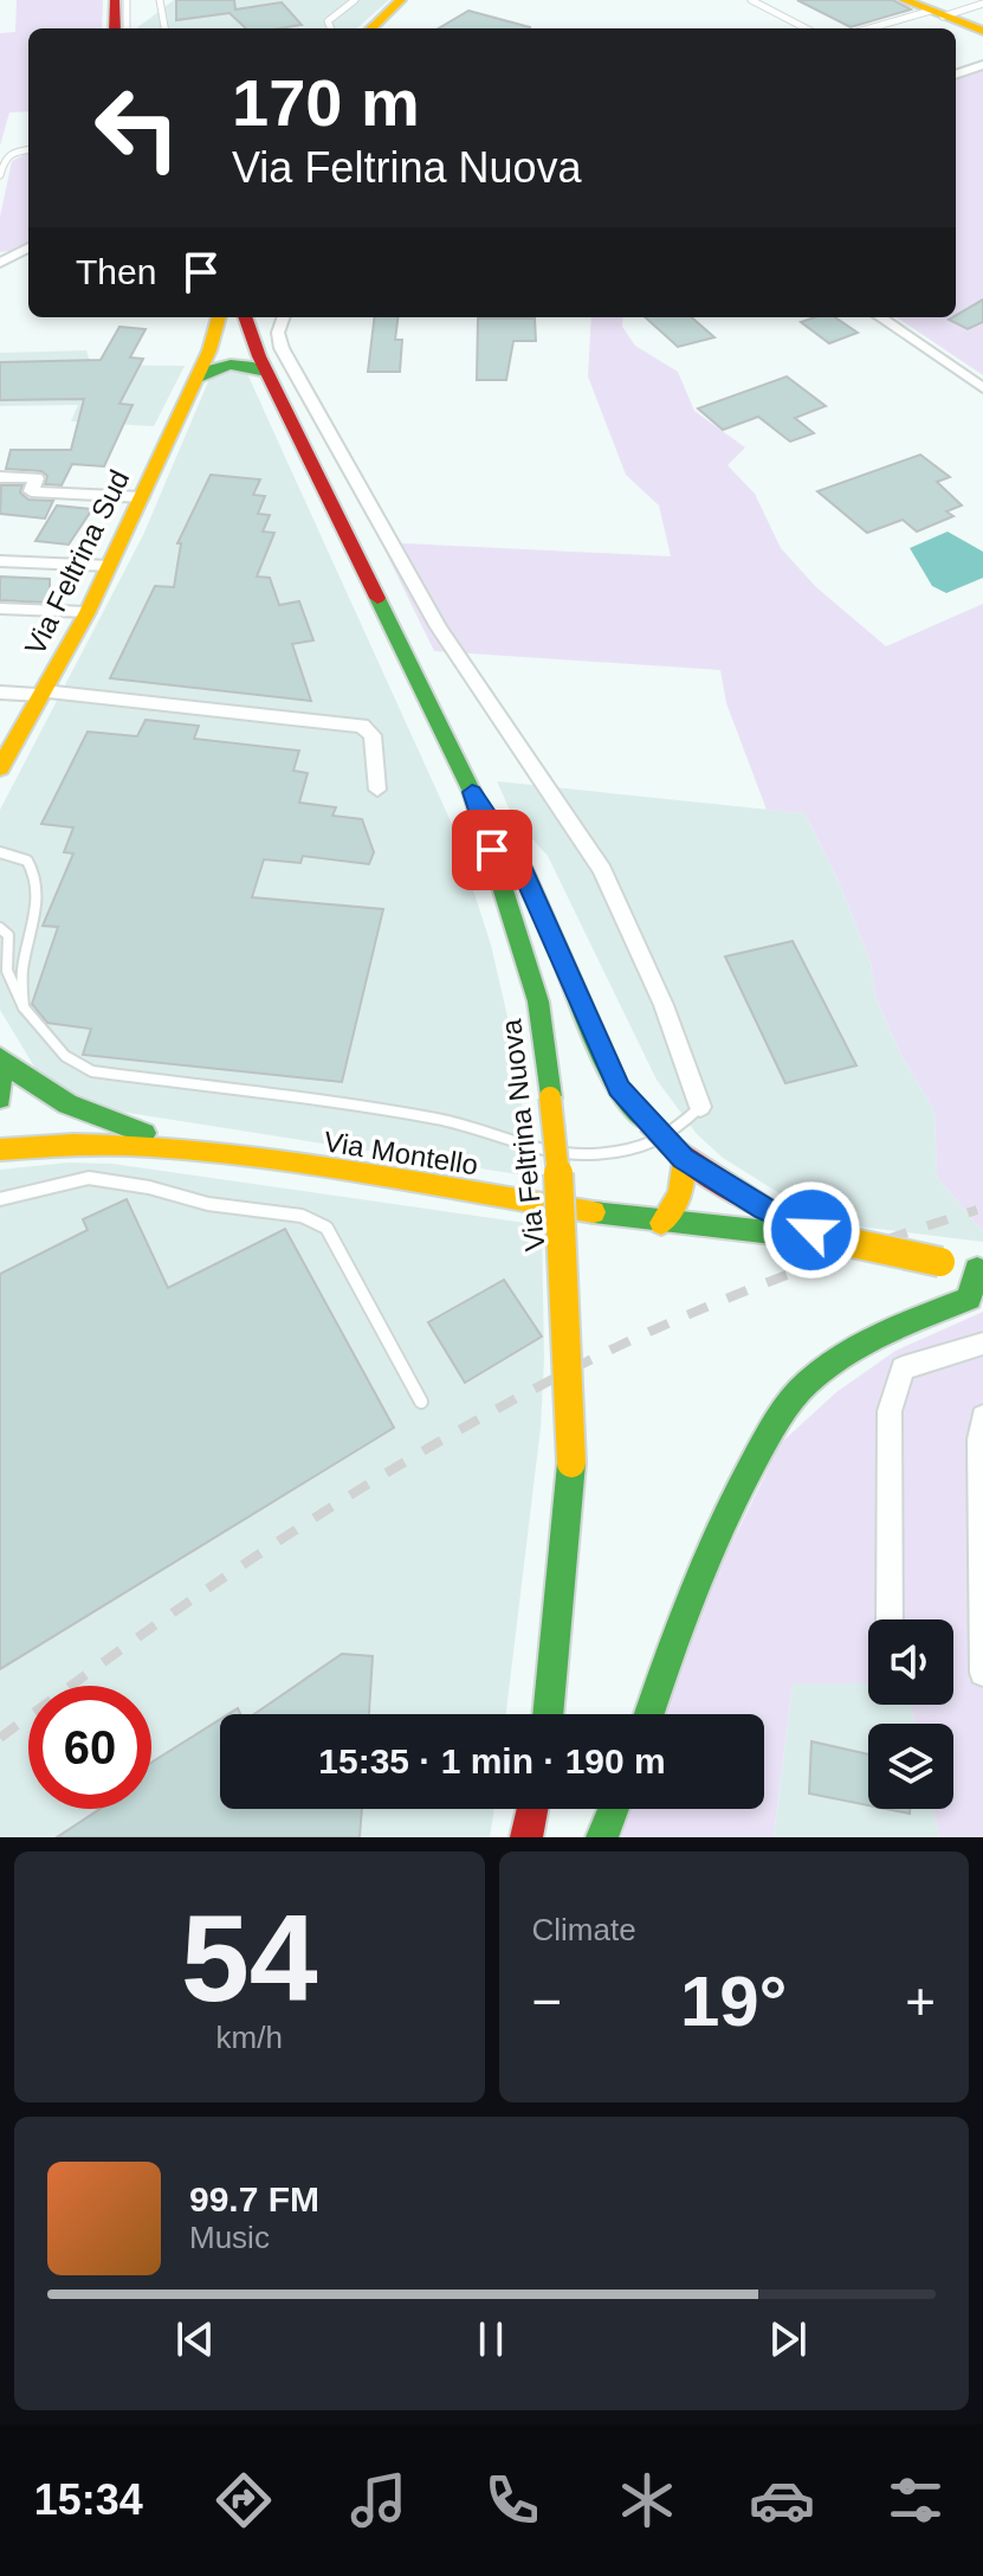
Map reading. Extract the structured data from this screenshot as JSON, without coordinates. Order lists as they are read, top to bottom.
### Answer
{
  "streets": {
    "main road": ["Via Feltrina Sud", "Via Feltrina Nuova", "Via Montello"]
  },
  "page": {
    "turn": ["170 m", "Via Feltrina Nuova"],
    "then": "Then",
    "limit": "60",
    "trip": "15:35 · 1 min · 190 m",
    "tile": [
      ["54", "km/h"],
      "Climate"
    ],
    "heat": ["−", "19°", "+"],
    "song": ["99.7 FM", "Music"],
    "tabs": "15:34"
  }
}
